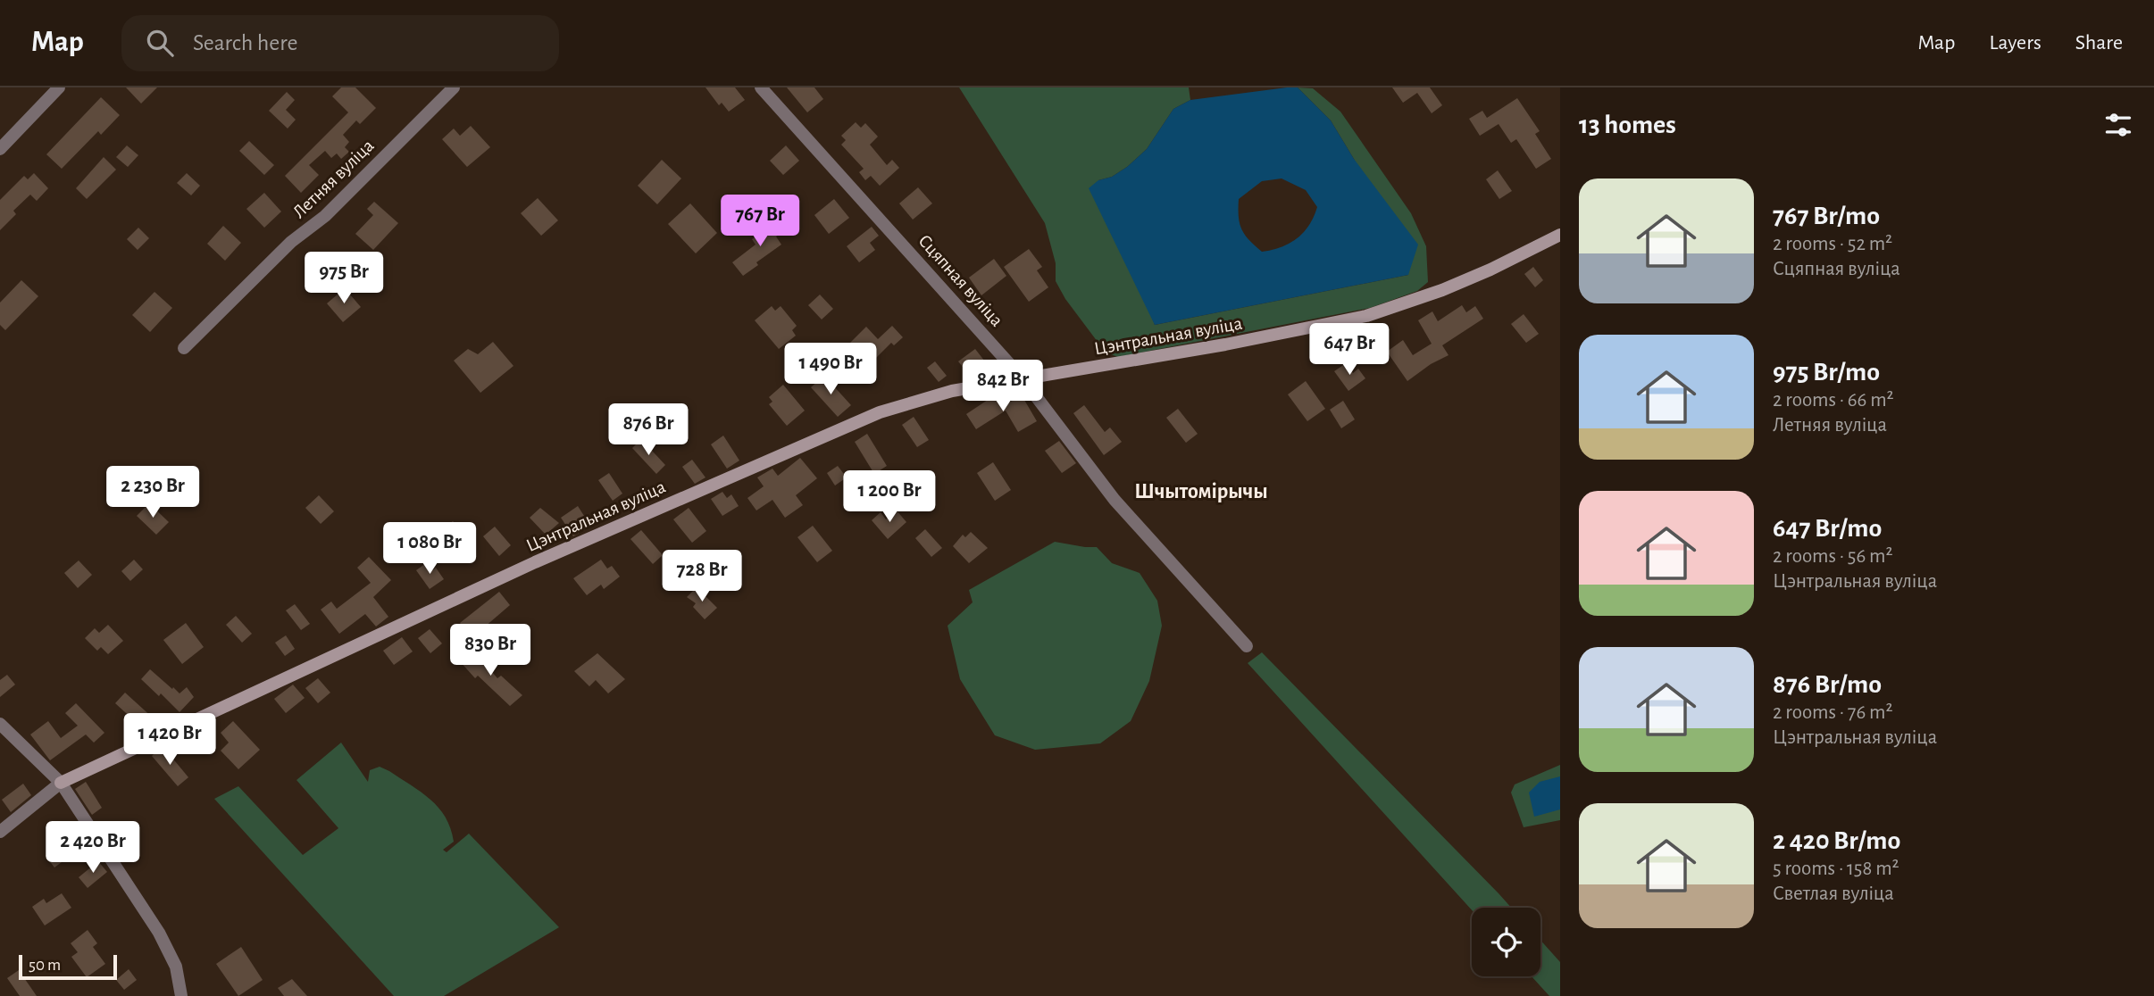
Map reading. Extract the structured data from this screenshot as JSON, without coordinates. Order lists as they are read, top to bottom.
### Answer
{
  "streets": {
    "street": ["Летняя вуліца", "Сцяпная вуліца", "Цэнтральная вуліца"]
  },
  "crossings": [
    ["Сцяпная вуліца", "Цэнтральная вуліца"]
  ],
  "districts": ["Шчытомірычы"],
  "scale_bar": "50 m",
  "page": {
    "header": "Map",
    "search": "Search here",
    "nav": ["Map", "Layers", "Share"],
    "heading": "13 homes",
    "list": [
      {
        "name": "767 Br/mo",
        "note": "2 rooms · 52 m² · Сцяпная вуліца"
      },
      {
        "name": "975 Br/mo",
        "note": "2 rooms · 66 m² · Летняя вуліца"
      },
      {
        "name": "647 Br/mo",
        "note": "2 rooms · 56 m² · Цэнтральная вуліца"
      },
      {
        "name": "876 Br/mo",
        "note": "2 rooms · 76 m² · Цэнтральная вуліца"
      },
      {
        "name": "2 420 Br/mo",
        "note": "5 rooms · 158 m² · Светлая вуліца"
      }
    ],
    "price": [
      "767 Br",
      "975 Br",
      "647 Br",
      "1 490 Br",
      "842 Br",
      "876 Br",
      "2 230 Br",
      "1 200 Br",
      "1 080 Br",
      "728 Br",
      "830 Br",
      "1 420 Br",
      "2 420 Br"
    ],
    "scale": "50 m"
  }
}
